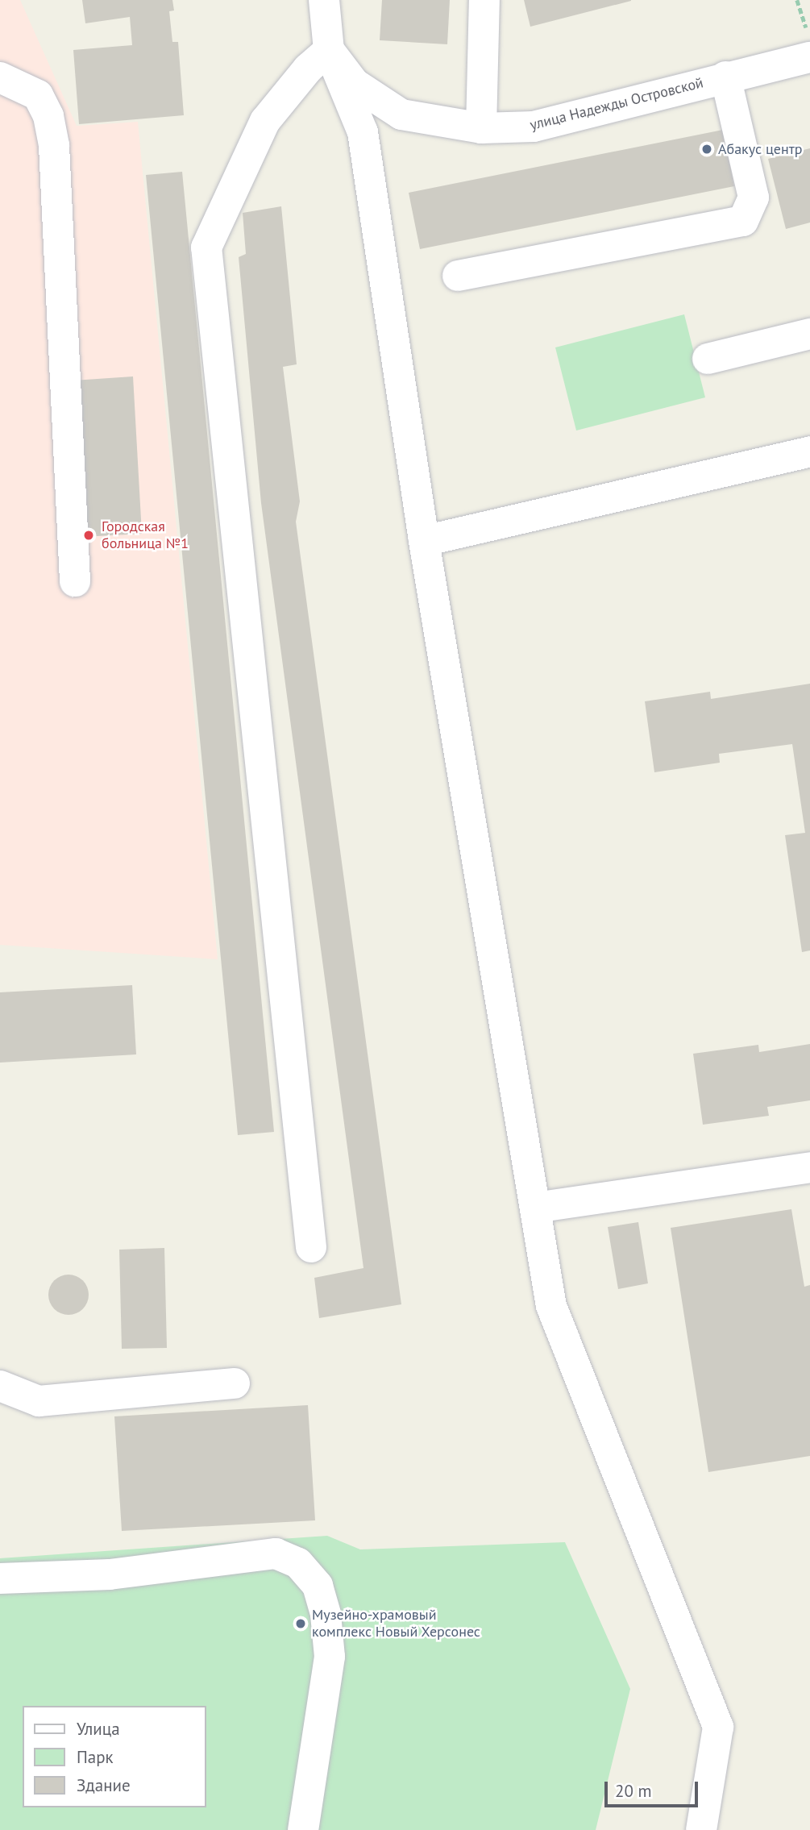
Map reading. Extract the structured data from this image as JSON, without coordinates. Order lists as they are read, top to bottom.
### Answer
{
  "streets": {
    "street": ["улица Надежды Островской"]
  },
  "places": ["Абакус центр", "Городская больница №1", "Музейно-храмовый комплекс Новый Херсонес"],
  "legend": ["Улица", "Парк", "Здание"],
  "scale_bar": "20 m"
}
